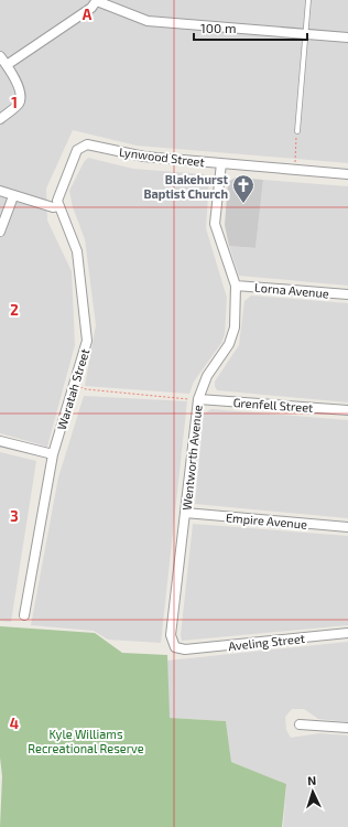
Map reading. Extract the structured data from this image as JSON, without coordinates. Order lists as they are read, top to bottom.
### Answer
{
  "streets": {
    "street": [
      "Lynwood Street",
      "Lorna Avenue",
      "Waratah Street",
      "Grenfell Street",
      "Wentworth Avenue",
      "Empire Avenue",
      "Aveling Street"
    ]
  },
  "crossings": [
    ["Lynwood Street", "Waratah Street"],
    ["Lynwood Street", "Wentworth Avenue"],
    ["Lorna Avenue", "Wentworth Avenue"],
    ["Grenfell Street", "Wentworth Avenue"],
    ["Wentworth Avenue", "Empire Avenue"],
    ["Wentworth Avenue", "Aveling Street"]
  ],
  "parks": ["Kyle Williams Recreational Reserve"],
  "places": {
    "church": ["Blakehurst Baptist Church"]
  },
  "scale_bar": "100 m",
  "north": "top",
  "grid": {
    "columns": ["A"],
    "rows": [
      "1",
      "2",
      "3",
      "4"
    ]
  }
}
